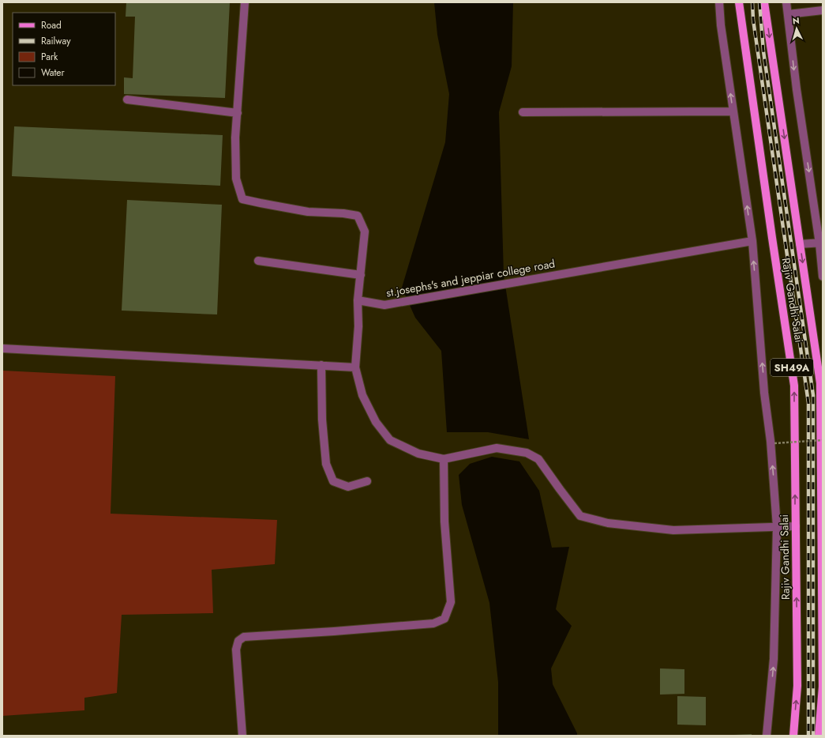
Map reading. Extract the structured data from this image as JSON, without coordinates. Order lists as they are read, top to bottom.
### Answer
{
  "streets": {
    "main road": ["Rajiv Gandhi Salai", "SH49A"],
    "street": ["st.josephs's and jeppiar college road"]
  },
  "legend": [
    "Road",
    "Railway",
    "Park",
    "Water"
  ],
  "north": "top"
}
